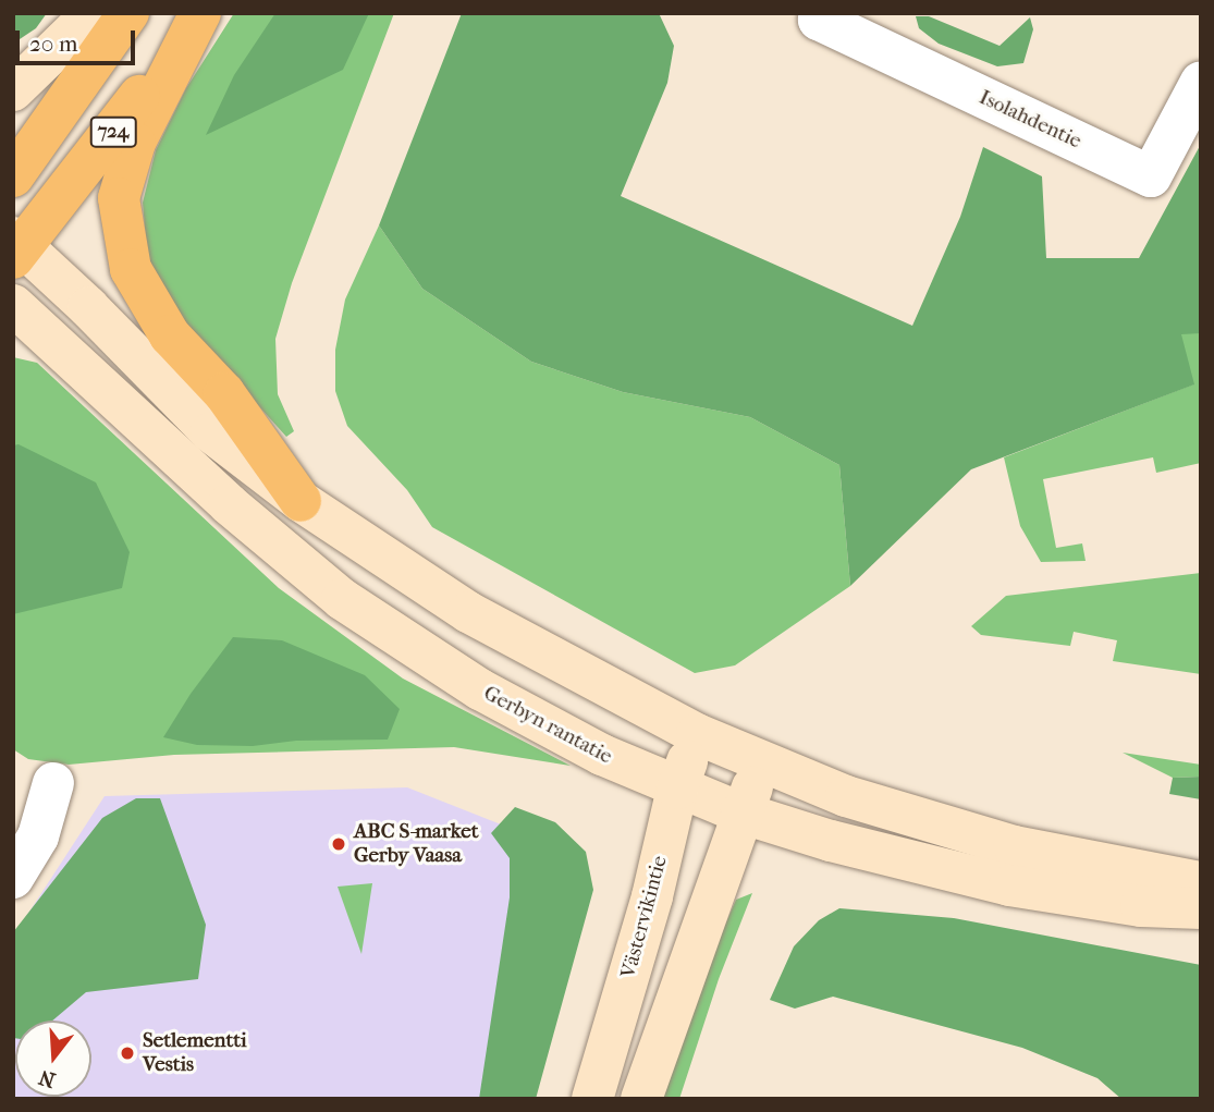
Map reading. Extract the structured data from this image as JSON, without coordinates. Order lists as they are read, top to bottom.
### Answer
{
  "streets": {
    "main road": ["724", "Gerbyn rantatie", "Västervikintie"],
    "street": ["Isolahdentie"]
  },
  "crossings": [
    ["Gerbyn rantatie", "Västervikintie"]
  ],
  "places": ["ABC S-market Gerby Vaasa", "Setlementti Vestis"],
  "scale_bar": "20 m",
  "north": "bottom"
}
